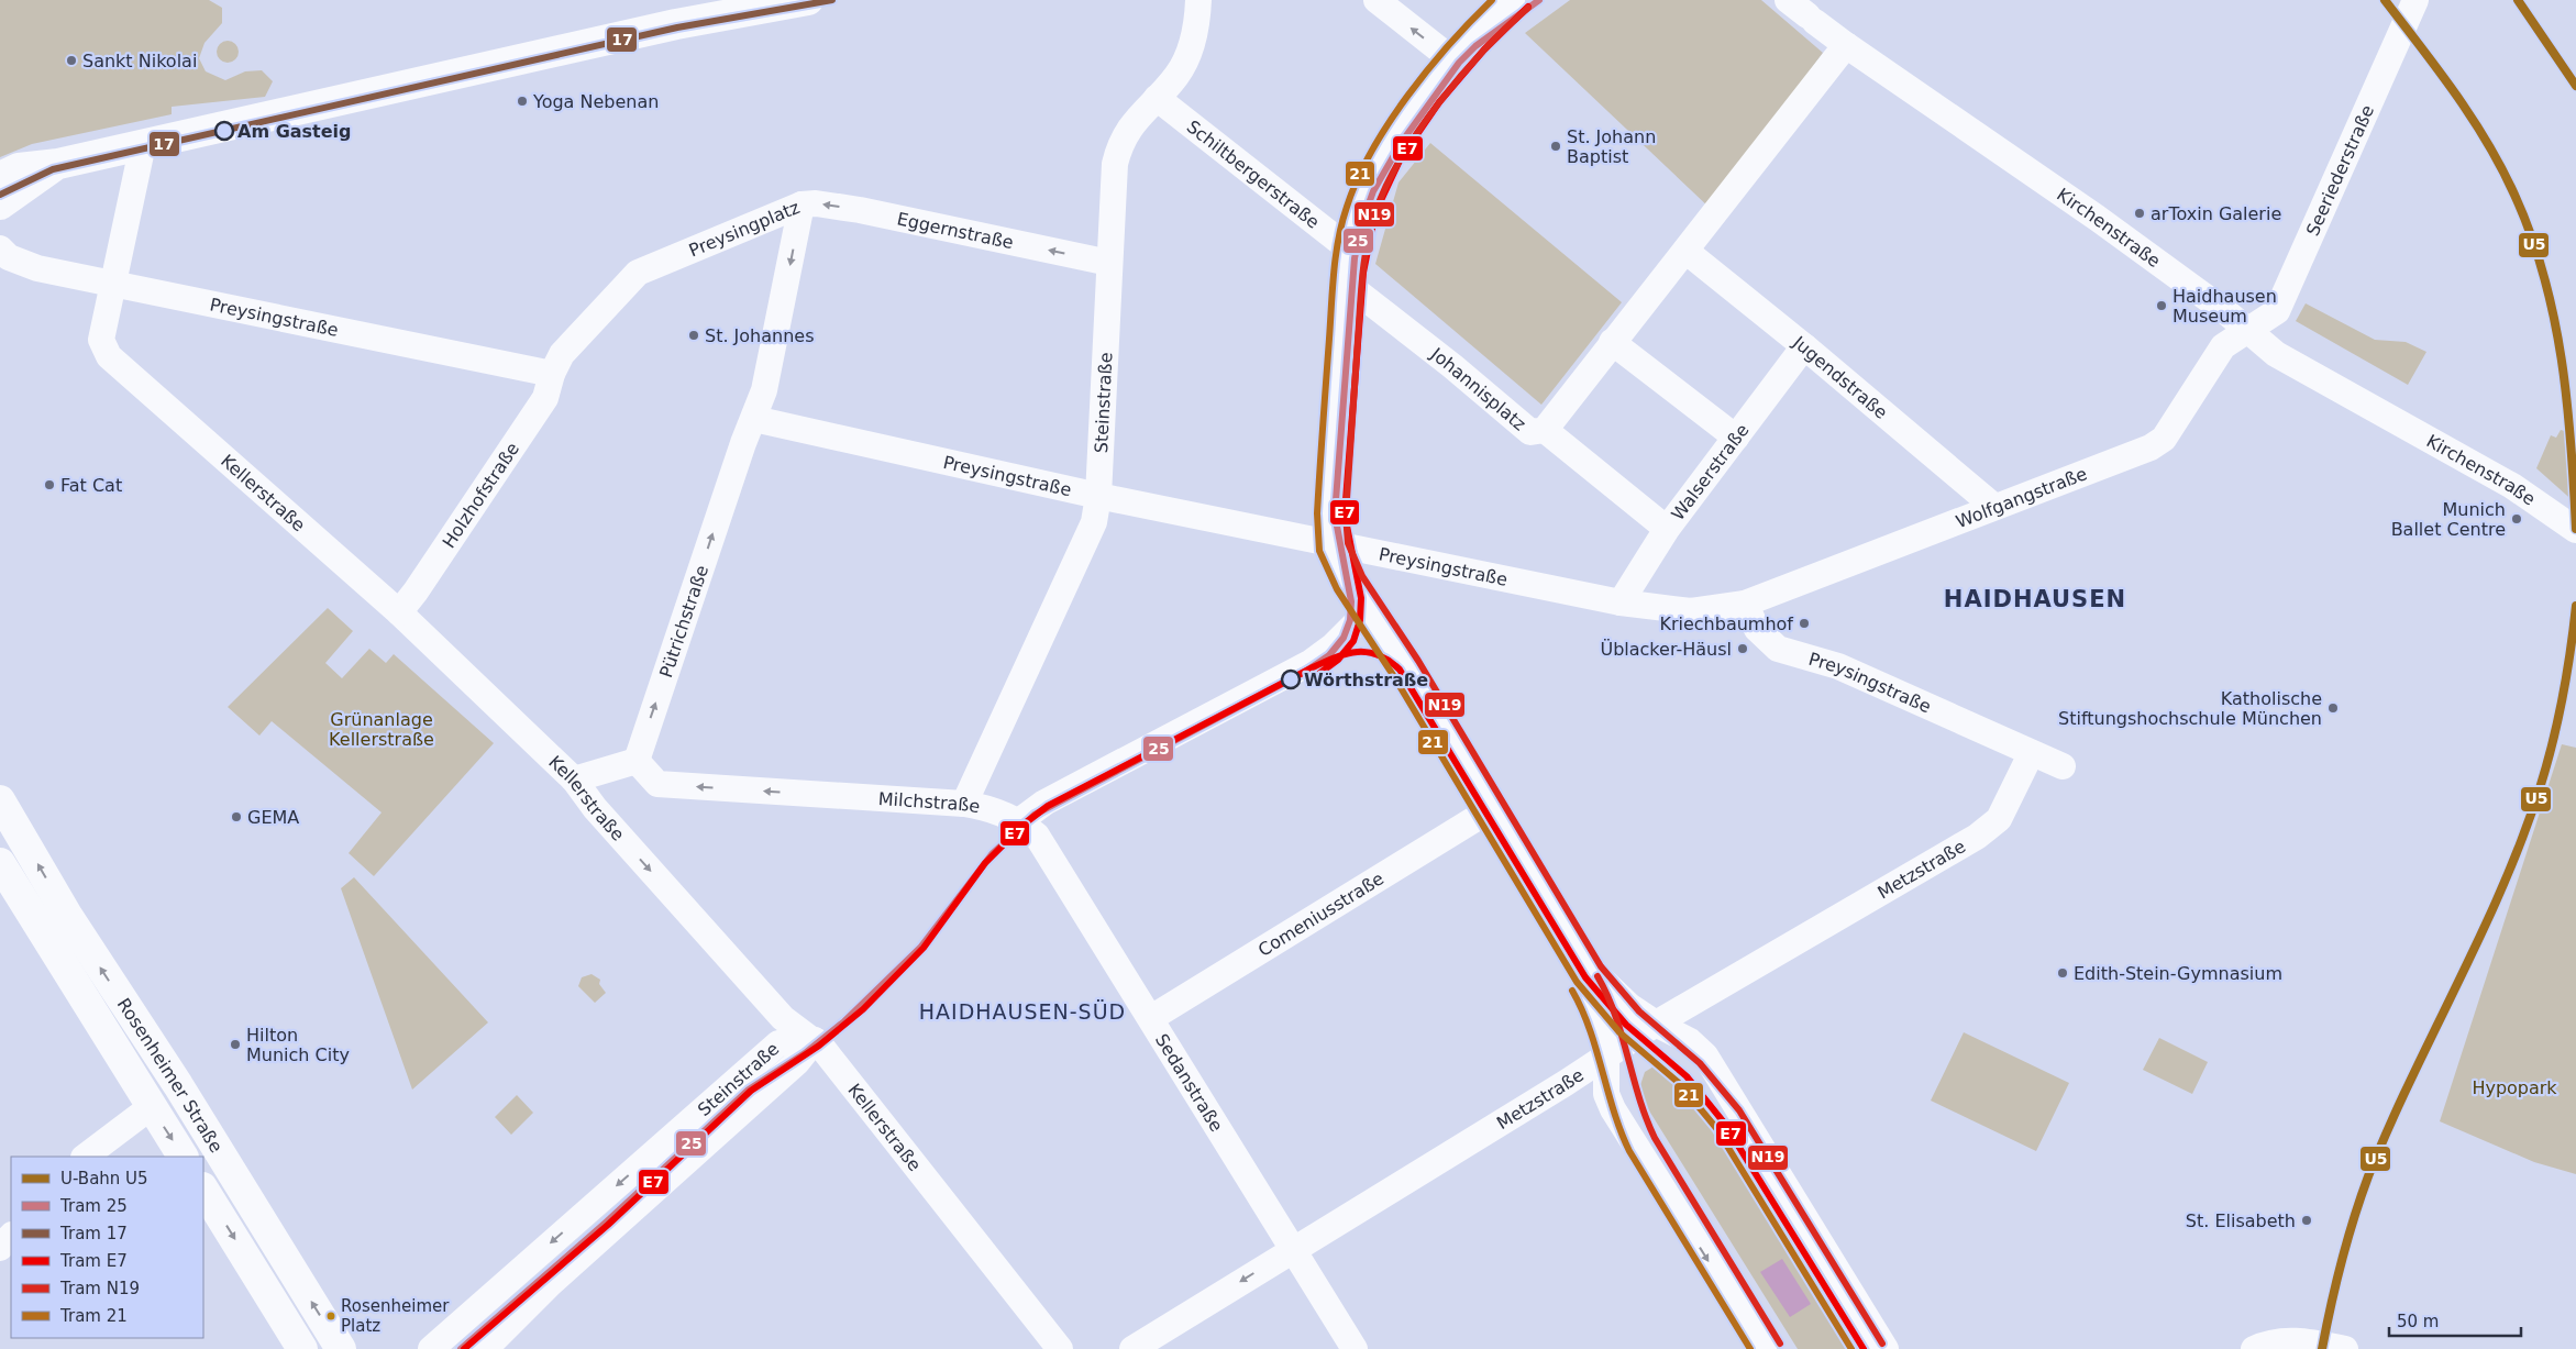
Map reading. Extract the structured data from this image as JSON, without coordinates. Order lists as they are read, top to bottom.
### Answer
{
  "streets": {
    "main road": ["Rosenheimer Straße"],
    "street": [
      "Seeriederstraße",
      "Schiltbergerstraße",
      "Kirchenstraße",
      "Eggernstraße",
      "Preysingplatz",
      "Preysingstraße",
      "Jugendstraße",
      "Johannisplatz",
      "Steinstraße",
      "Walserstraße",
      "Kellerstraße",
      "Holzhofstraße",
      "Wolfgangstraße",
      "Pütrichstraße",
      "Milchstraße",
      "Metzstraße",
      "Comeniusstraße",
      "Sedanstraße"
    ]
  },
  "crossings": [
    ["Seeriederstraße", "Kirchenstraße"],
    ["Seeriederstraße", "Wolfgangstraße"],
    ["Schiltbergerstraße", "Steinstraße"],
    ["Kirchenstraße", "Johannisplatz"],
    ["Kirchenstraße", "Wolfgangstraße"],
    ["Eggernstraße", "Preysingplatz"],
    ["Eggernstraße", "Steinstraße"],
    ["Preysingplatz", "Preysingstraße"],
    ["Preysingplatz", "Holzhofstraße"],
    ["Preysingplatz", "Pütrichstraße"],
    ["Preysingstraße", "Steinstraße"],
    ["Preysingstraße", "Walserstraße"],
    ["Preysingstraße", "Kellerstraße"],
    ["Preysingstraße", "Holzhofstraße"],
    ["Preysingstraße", "Wolfgangstraße"],
    ["Preysingstraße", "Pütrichstraße"],
    ["Preysingstraße", "Metzstraße"],
    ["Jugendstraße", "Johannisplatz"],
    ["Jugendstraße", "Walserstraße"],
    ["Jugendstraße", "Wolfgangstraße"],
    ["Steinstraße", "Kellerstraße"],
    ["Steinstraße", "Milchstraße"],
    ["Kellerstraße", "Holzhofstraße"],
    ["Pütrichstraße", "Milchstraße"],
    ["Milchstraße", "Sedanstraße"],
    ["Metzstraße", "Sedanstraße"],
    ["Comeniusstraße", "Sedanstraße"]
  ],
  "one_way": [
    "Eggernstraße",
    "Preysingplatz",
    "Pütrichstraße",
    "Milchstraße"
  ],
  "districts": ["HAIDHAUSEN", "HAIDHAUSEN-SÜD"],
  "parks": ["Grünanlage Kellerstraße", "Hypopark"],
  "places": [
    "Sankt Nikolai",
    "Yoga Nebenan",
    "Am Gasteig",
    "St. Johann Baptist",
    "arToxin Galerie",
    "Haidhausen Museum",
    "St. Johannes",
    "Fat Cat",
    "Munich Ballet Centre",
    "Kriechbaumhof",
    "Üblacker-Häusl",
    "Wörthstraße",
    "Katholische Stiftungshochschule München",
    "GEMA",
    "Edith-Stein-Gymnasium",
    "Hilton Munich City",
    "St. Elisabeth",
    "Rosenheimer Platz"
  ],
  "lines": [
    "metro line U5",
    "tram line 25",
    "tram line 17",
    "tram line 21",
    "tram line E7",
    "tram line N19"
  ],
  "legend": [
    "U-Bahn U5",
    "Tram 25",
    "Tram 17",
    "Tram E7",
    "Tram N19",
    "Tram 21"
  ],
  "scale_bar": "50 m"
}
